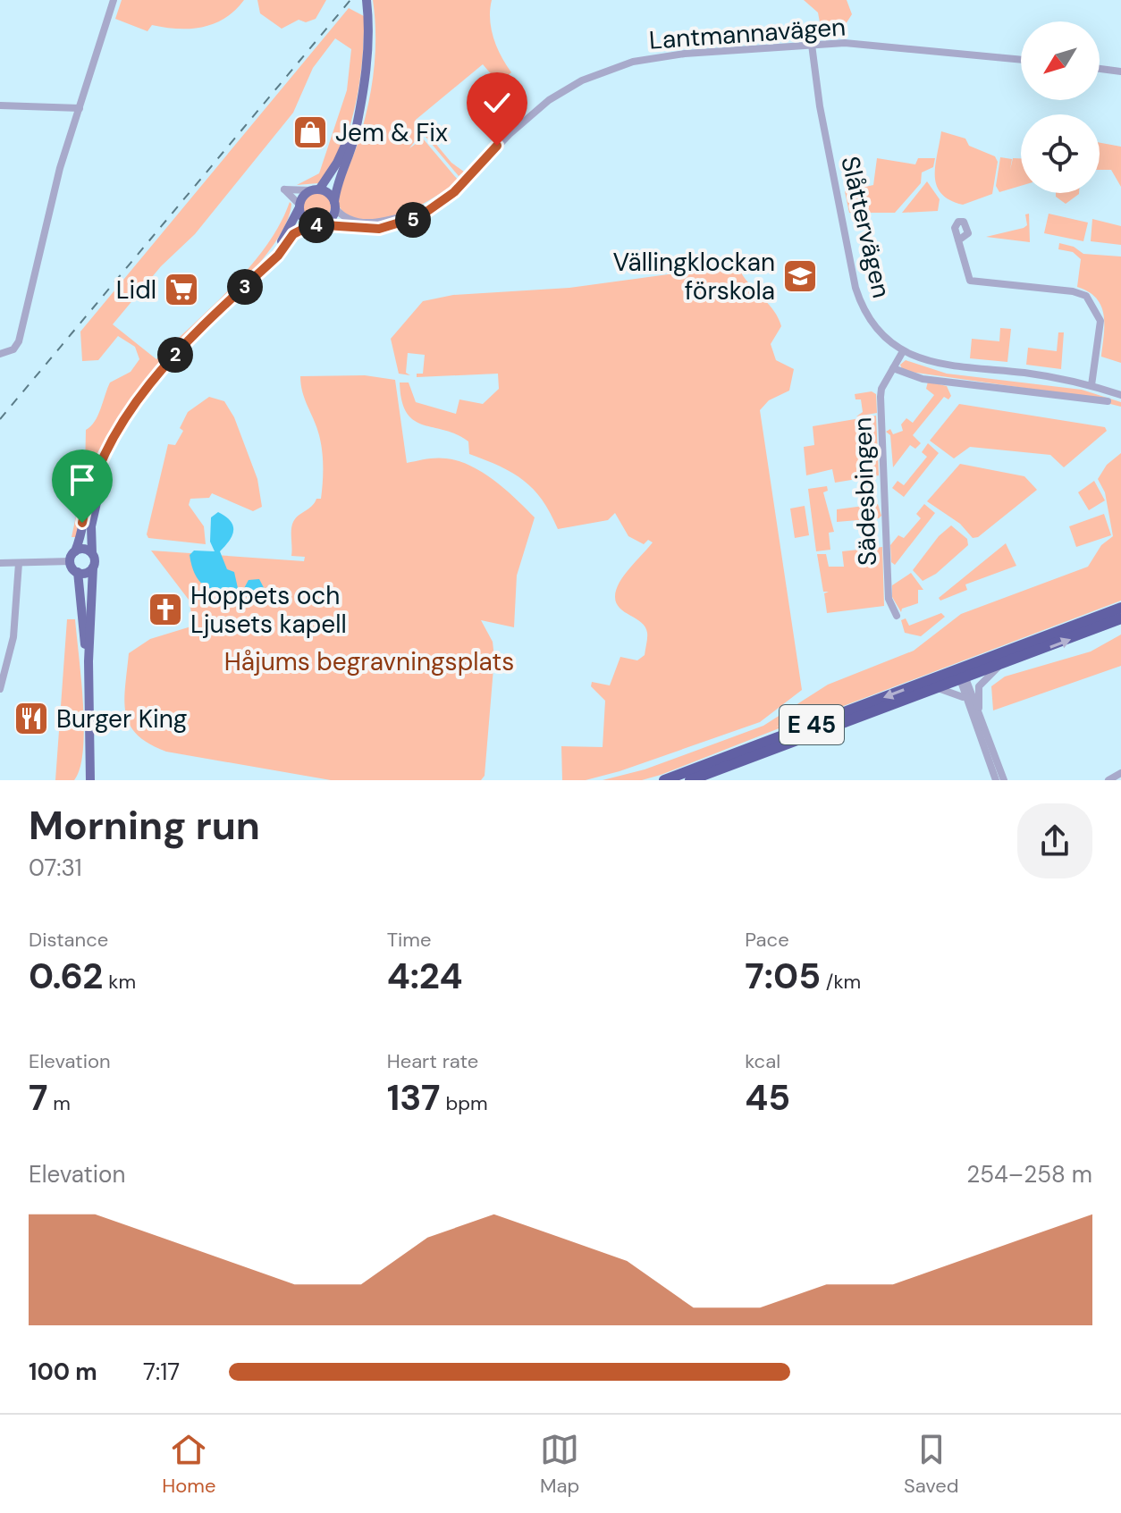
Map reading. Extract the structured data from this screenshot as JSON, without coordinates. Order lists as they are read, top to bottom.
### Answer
{
  "streets": {
    "highway": ["E 45"],
    "street": ["Lantmannavägen", "Slåttervägen", "Sädesbingen"]
  },
  "crossings": [
    ["Lantmannavägen", "Slåttervägen"],
    ["Slåttervägen", "Sädesbingen"]
  ],
  "parks": ["Håjums begravningsplats"],
  "places": {
    "shop": ["Jem & Fix"],
    "school or university": ["Vällingklockan förskola"],
    "supermarket": ["Lidl"],
    "church": ["Hoppets och Ljusets kapell"],
    "restaurant": ["Burger King"]
  },
  "north": "bottom left",
  "page": {
    "pins": [
      "5",
      "4",
      "3",
      "2"
    ],
    "heading": ["Morning run", "07:31"],
    "stats": [
      ["Distance", "0.62 km"],
      ["Time", "4:24"],
      ["Pace", "7:05 /km"],
      ["Elevation", "7 m"],
      ["Heart rate", "137 bpm"],
      ["kcal", "45"]
    ],
    "chart": ["Elevation", "254–258 m"],
    "list": [
      {
        "name": "100 m",
        "note": "7:17"
      }
    ],
    "tabs": ["Home", "Map", "Saved"]
  }
}
